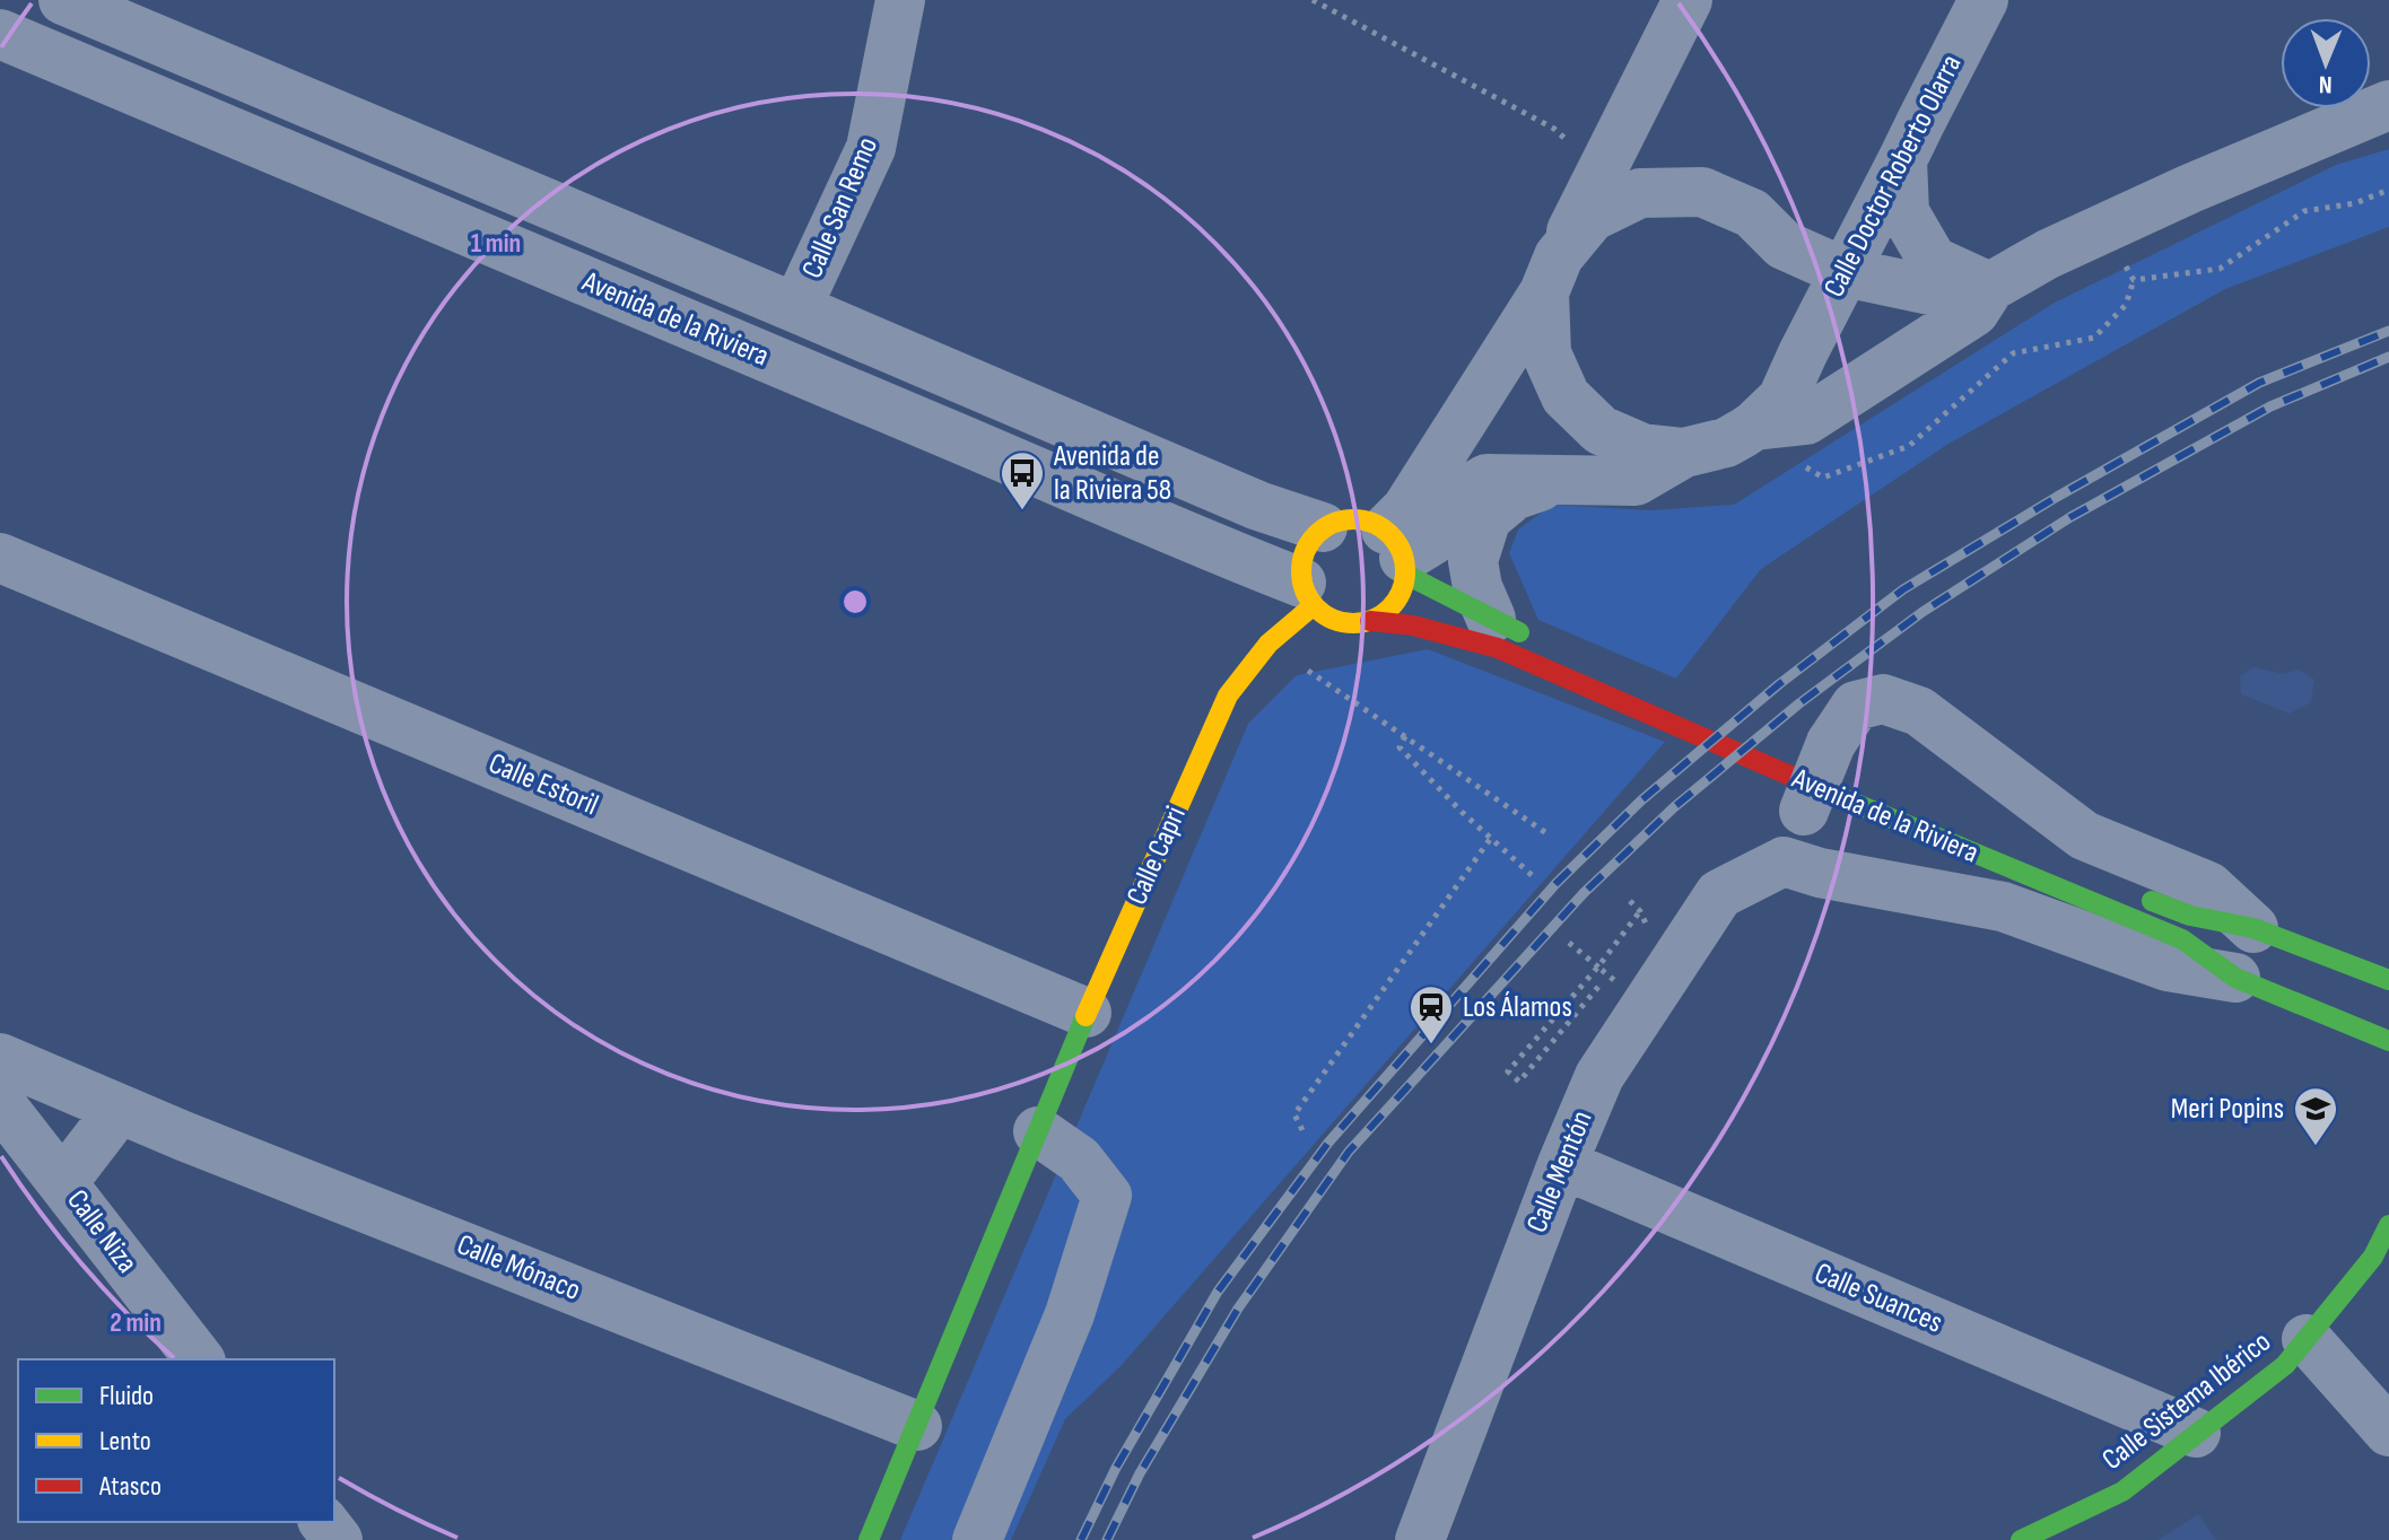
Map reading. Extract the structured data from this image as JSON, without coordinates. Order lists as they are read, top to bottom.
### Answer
{
  "streets": {
    "street": [
      "Calle Doctor Roberto Olarra",
      "Calle San Remo",
      "Avenida de la Riviera",
      "Calle Estoril",
      "Calle Capri",
      "Calle Mentón",
      "Calle Niza",
      "Calle Mónaco",
      "Calle Suances",
      "Calle Sistema Ibérico"
    ]
  },
  "crossings": [
    ["Calle San Remo", "Avenida de la Riviera"],
    ["Avenida de la Riviera", "Calle Capri"],
    ["Calle Estoril", "Calle Capri"],
    ["Calle Capri", "Calle Mónaco"],
    ["Calle Mentón", "Calle Suances"],
    ["Calle Suances", "Calle Sistema Ibérico"]
  ],
  "places": {
    "bus stop": ["Avenida de la Riviera 58"],
    "station": ["Los Álamos"],
    "school or university": ["Meri Popins"]
  },
  "legend": ["Fluido", "Lento", "Atasco"],
  "north": "bottom",
  "rings": ["1 min", "2 min"]
}
